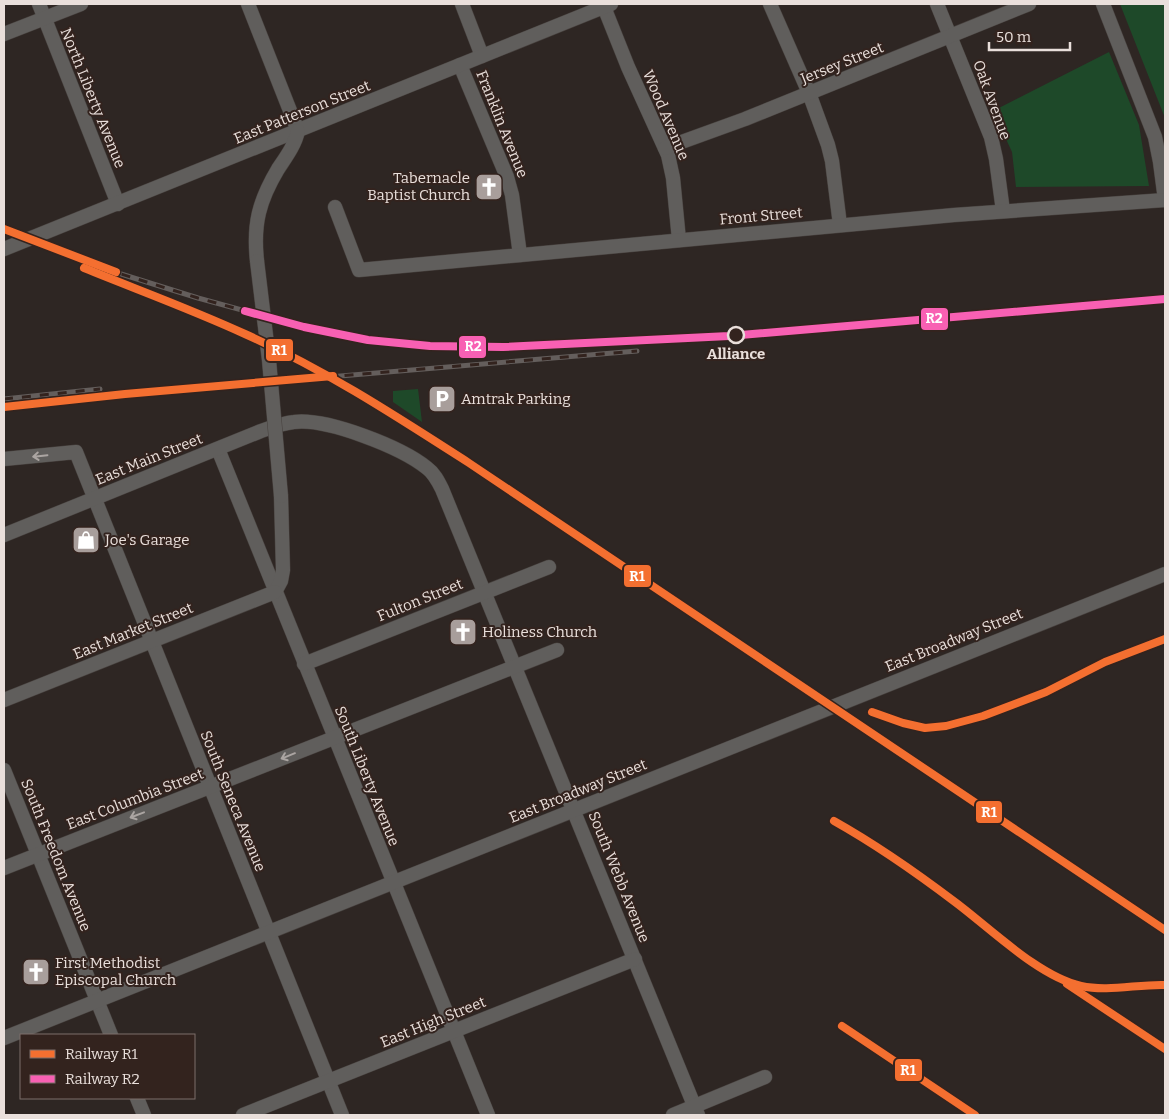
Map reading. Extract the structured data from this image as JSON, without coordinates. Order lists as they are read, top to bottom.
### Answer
{
  "streets": {
    "street": [
      "Jersey Street",
      "North Liberty Avenue",
      "Oak Avenue",
      "East Patterson Street",
      "Wood Avenue",
      "Franklin Avenue",
      "Front Street",
      "East Main Street",
      "Fulton Street",
      "East Market Street",
      "East Broadway Street",
      "South Liberty Avenue",
      "East Columbia Street",
      "South Seneca Avenue",
      "South Freedom Avenue",
      "South Webb Avenue",
      "East High Street"
    ]
  },
  "crossings": [
    ["Jersey Street", "Oak Avenue"],
    ["Jersey Street", "Wood Avenue"],
    ["North Liberty Avenue", "East Patterson Street"],
    ["Oak Avenue", "Front Street"],
    ["East Patterson Street", "Wood Avenue"],
    ["East Patterson Street", "Franklin Avenue"],
    ["Wood Avenue", "Front Street"],
    ["Franklin Avenue", "Front Street"],
    ["East Main Street", "South Liberty Avenue"],
    ["East Main Street", "South Seneca Avenue"],
    ["East Main Street", "South Webb Avenue"],
    ["Fulton Street", "South Liberty Avenue"],
    ["Fulton Street", "South Webb Avenue"],
    ["East Market Street", "South Liberty Avenue"],
    ["East Market Street", "South Seneca Avenue"],
    ["East Broadway Street", "South Liberty Avenue"],
    ["East Broadway Street", "South Seneca Avenue"],
    ["East Broadway Street", "South Freedom Avenue"],
    ["East Broadway Street", "South Webb Avenue"],
    ["South Liberty Avenue", "East Columbia Street"],
    ["South Liberty Avenue", "East High Street"],
    ["East Columbia Street", "South Seneca Avenue"],
    ["East Columbia Street", "South Freedom Avenue"],
    ["East Columbia Street", "South Webb Avenue"],
    ["South Seneca Avenue", "East High Street"],
    ["South Webb Avenue", "East High Street"]
  ],
  "one_way": ["East Columbia Street"],
  "places": {
    "church": ["Tabernacle Baptist Church", "Holiness Church", "First Methodist Episcopal Church"],
    "other": ["Alliance"],
    "parking": ["Amtrak Parking"],
    "shop": ["Joe's Garage"]
  },
  "lines": ["rail line R1", "rail line R2"],
  "legend": ["Railway R1", "Railway R2"],
  "scale_bar": "50 m"
}
